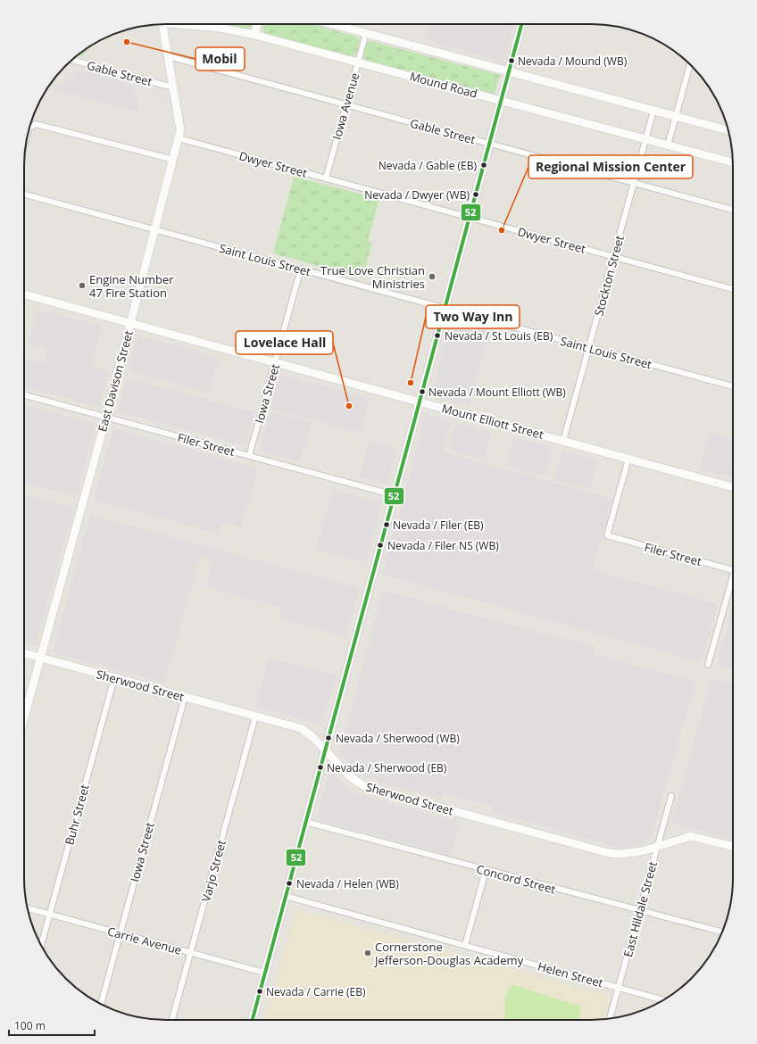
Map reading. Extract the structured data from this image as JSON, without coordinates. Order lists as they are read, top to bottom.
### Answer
{
  "streets": {
    "street": [
      "Gable Street",
      "Mound Road",
      "Iowa Avenue",
      "Dwyer Street",
      "Saint Louis Street",
      "Stockton Street",
      "East Davison Street",
      "Iowa Street",
      "Mount Elliott Street",
      "Filer Street",
      "Sherwood Street",
      "Buhr Street",
      "Varjo Street",
      "Concord Street",
      "East Hildale Street",
      "Carrie Avenue",
      "Helen Street"
    ]
  },
  "crossings": [
    ["Gable Street", "Iowa Avenue"],
    ["Gable Street", "Stockton Street"],
    ["Gable Street", "East Davison Street"],
    ["Mound Road", "Iowa Avenue"],
    ["Mound Road", "Stockton Street"],
    ["Iowa Avenue", "Dwyer Street"],
    ["Dwyer Street", "Stockton Street"],
    ["Dwyer Street", "East Davison Street"],
    ["Saint Louis Street", "Stockton Street"],
    ["Saint Louis Street", "East Davison Street"],
    ["Saint Louis Street", "Iowa Street"],
    ["Stockton Street", "Mount Elliott Street"],
    ["East Davison Street", "Mount Elliott Street"],
    ["East Davison Street", "Filer Street"],
    ["East Davison Street", "Sherwood Street"],
    ["Iowa Street", "Mount Elliott Street"],
    ["Iowa Street", "Filer Street"],
    ["Iowa Street", "Sherwood Street"],
    ["Iowa Street", "Carrie Avenue"],
    ["Mount Elliott Street", "Filer Street"],
    ["Sherwood Street", "Buhr Street"],
    ["Sherwood Street", "Varjo Street"],
    ["Sherwood Street", "East Hildale Street"],
    ["Buhr Street", "Carrie Avenue"],
    ["Varjo Street", "Carrie Avenue"],
    ["Concord Street", "East Hildale Street"],
    ["East Hildale Street", "Helen Street"]
  ],
  "places": [
    "Mobil",
    "Nevada / Mound (WB)",
    "Nevada / Gable (EB)",
    "Nevada / Dwyer (WB)",
    "Regional Mission Center",
    "True Love Christian Ministries",
    "Engine Number 47 Fire Station",
    "Nevada / St Louis (EB)",
    "Two Way Inn",
    "Nevada / Mount Elliott (WB)",
    "Lovelace Hall",
    "Nevada / Filer (EB)",
    "Nevada / Filer NS (WB)",
    "Nevada / Sherwood (WB)",
    "Nevada / Sherwood (EB)",
    "Nevada / Helen (WB)",
    "Cornerstone Jefferson-Douglas Academy",
    "Nevada / Carrie (EB)"
  ],
  "lines": ["transit line 52"],
  "scale_bar": "100 m"
}
